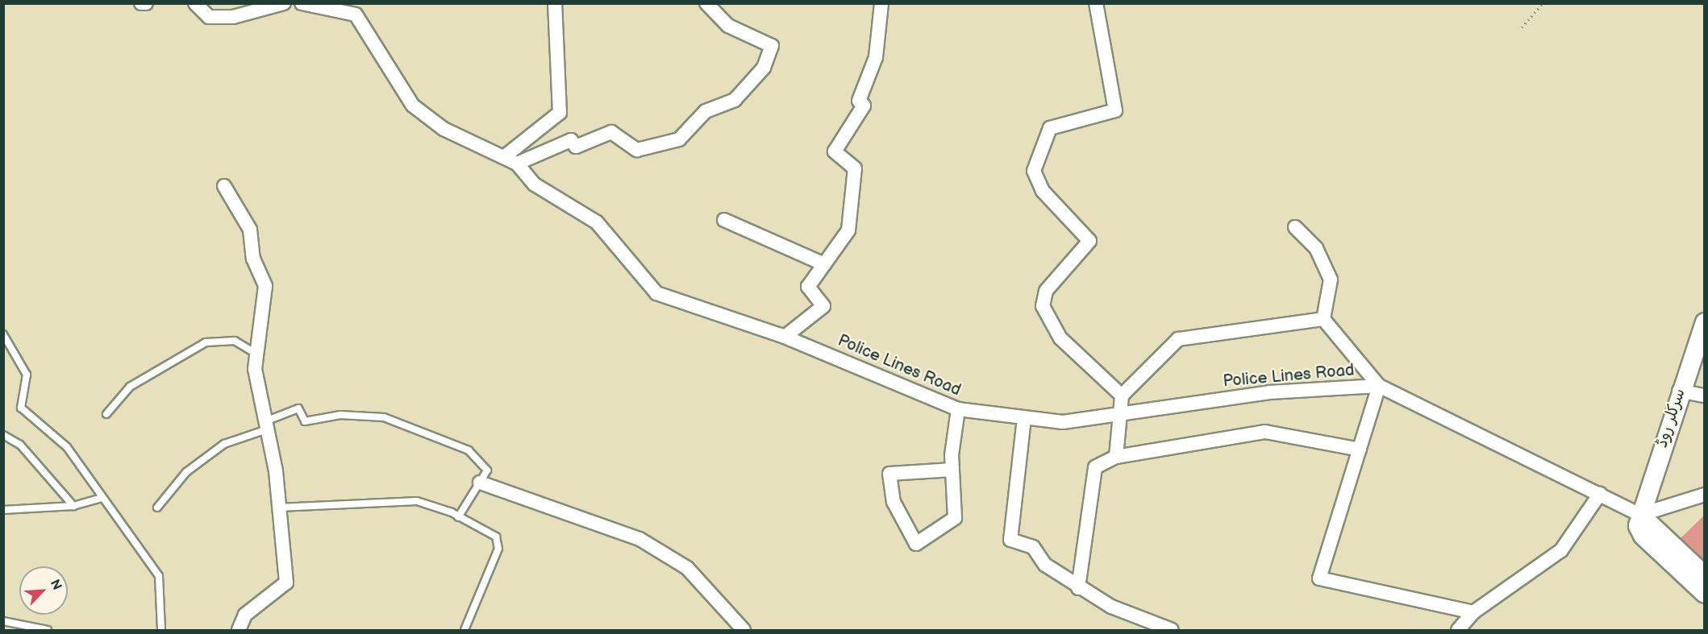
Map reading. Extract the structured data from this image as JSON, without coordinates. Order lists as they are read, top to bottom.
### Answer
{
  "streets": {
    "main road": ["سرکلر روڈ"],
    "street": ["Police Lines Road"]
  },
  "crossings": [
    ["Police Lines Road", "سرکلر روڈ"]
  ],
  "north": "top right"
}
